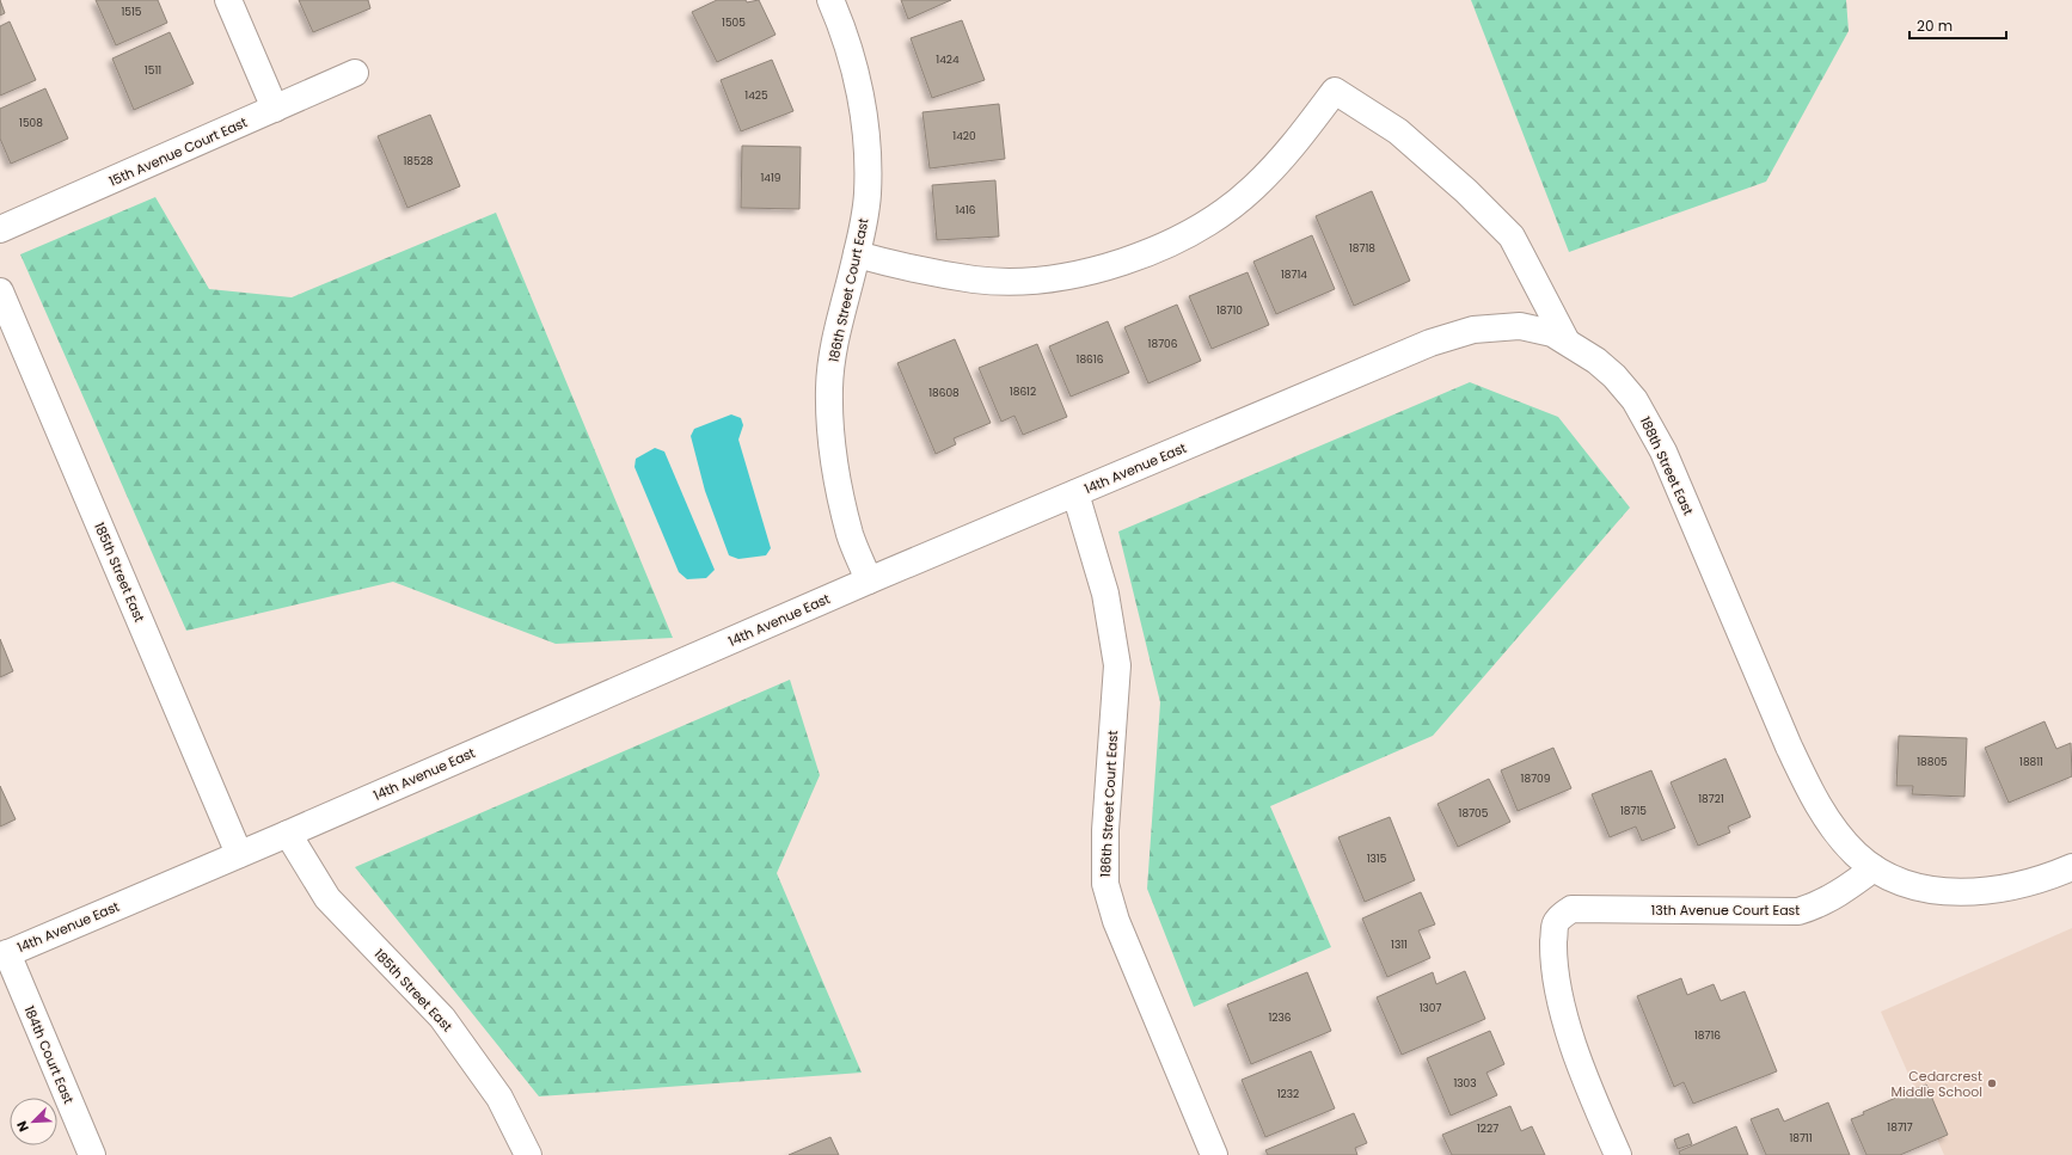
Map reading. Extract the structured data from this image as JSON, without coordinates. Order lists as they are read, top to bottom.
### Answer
{
  "streets": {
    "street": [
      "15th Avenue Court East",
      "186th Street Court East",
      "188th Street East",
      "14th Avenue East",
      "185th Street East",
      "13th Avenue Court East",
      "184th Court East"
    ]
  },
  "crossings": [
    ["186th Street Court East", "188th Street East"],
    ["186th Street Court East", "14th Avenue East"],
    ["188th Street East", "14th Avenue East"],
    ["188th Street East", "13th Avenue Court East"],
    ["14th Avenue East", "185th Street East"],
    ["14th Avenue East", "184th Court East"]
  ],
  "places": ["Cedarcrest Middle School"],
  "house_numbers": [
    "1515",
    "1505",
    "1424",
    "1511",
    "1425",
    "1508",
    "1420",
    "18528",
    "1419",
    "1416",
    "18718",
    "18714",
    "18710",
    "18706",
    "18616",
    "18612",
    "18608",
    "18805",
    "18811",
    "18709",
    "18721",
    "18715",
    "18705",
    "1315",
    "1311",
    "1307",
    "1236",
    "18716",
    "1303",
    "1232",
    "18717",
    "1227",
    "18711"
  ],
  "scale_bar": "20 m",
  "north": "bottom left"
}
